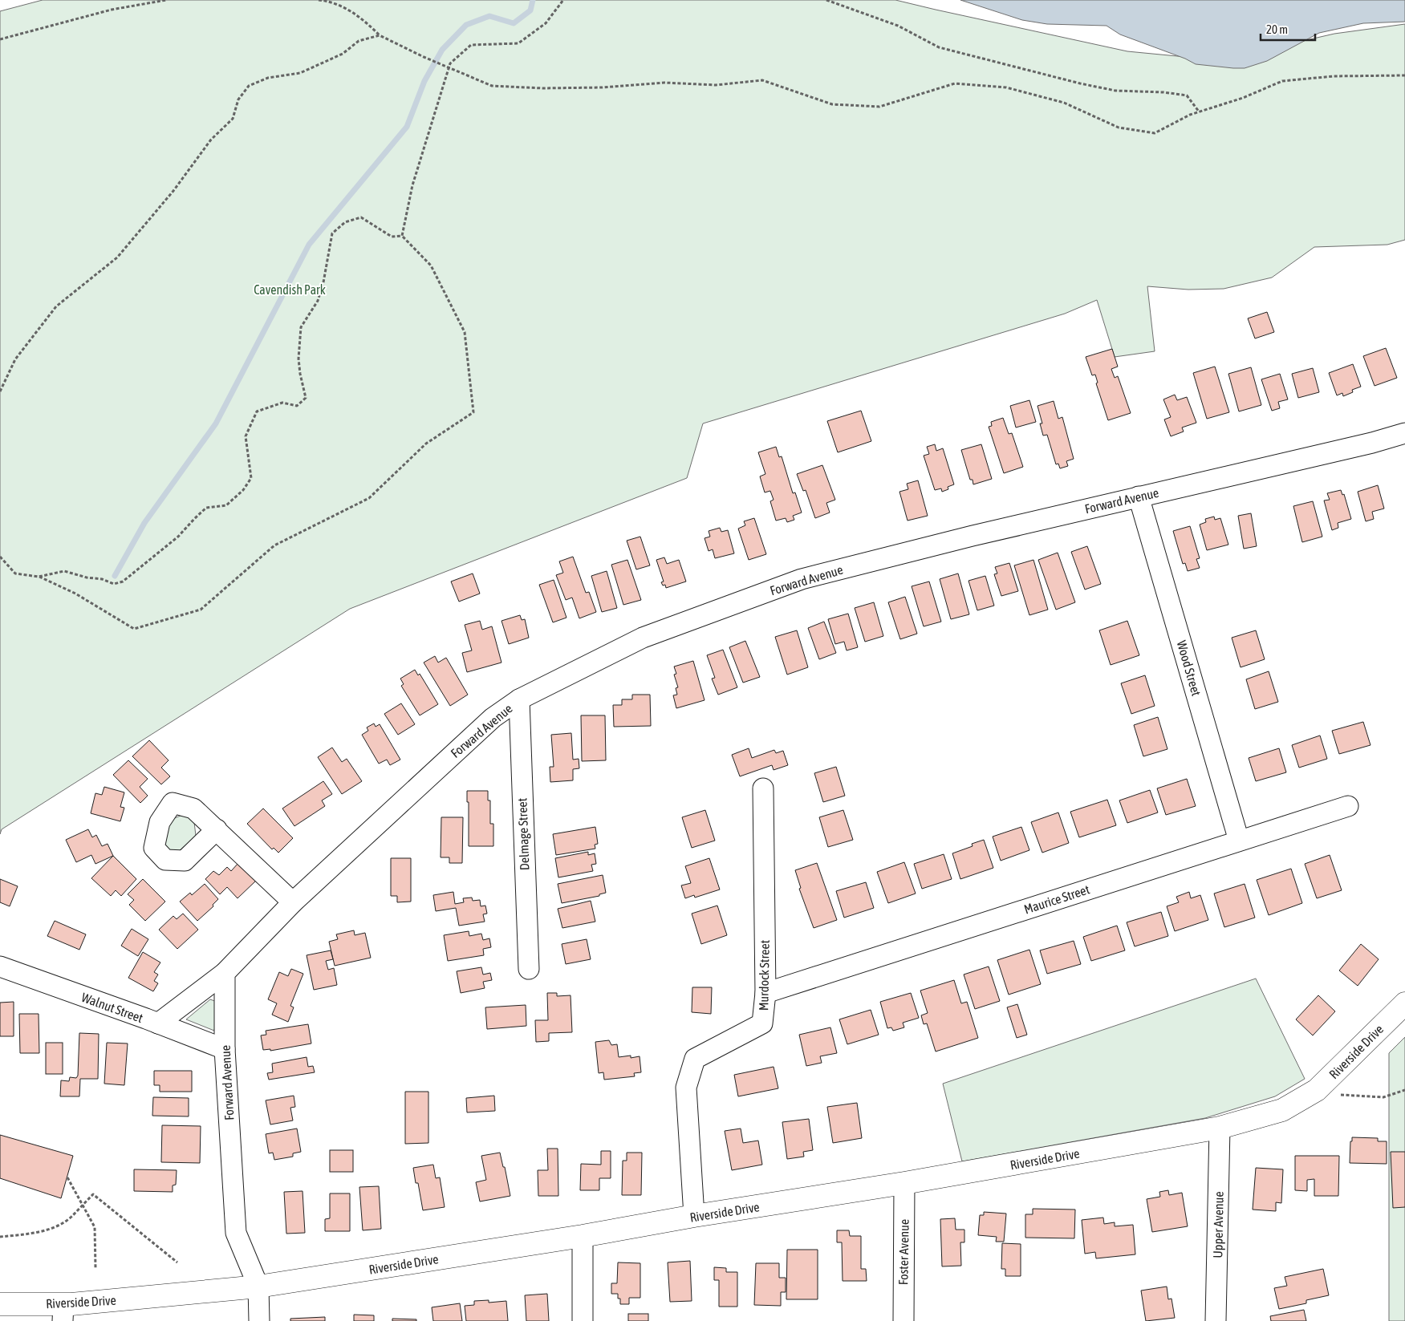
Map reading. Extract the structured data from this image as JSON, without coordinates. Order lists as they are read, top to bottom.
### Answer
{
  "streets": {
    "main road": ["Riverside Drive"],
    "street": [
      "Forward Avenue",
      "Wood Street",
      "Delmage Street",
      "Maurice Street",
      "Murdock Street",
      "Walnut Street",
      "Upper Avenue",
      "Foster Avenue"
    ]
  },
  "crossings": [
    ["Forward Avenue", "Wood Street"],
    ["Forward Avenue", "Delmage Street"],
    ["Forward Avenue", "Walnut Street"],
    ["Forward Avenue", "Riverside Drive"],
    ["Wood Street", "Maurice Street"],
    ["Maurice Street", "Murdock Street"],
    ["Murdock Street", "Riverside Drive"],
    ["Riverside Drive", "Upper Avenue"],
    ["Riverside Drive", "Foster Avenue"]
  ],
  "parks": ["Cavendish Park"],
  "scale_bar": "20 m"
}
